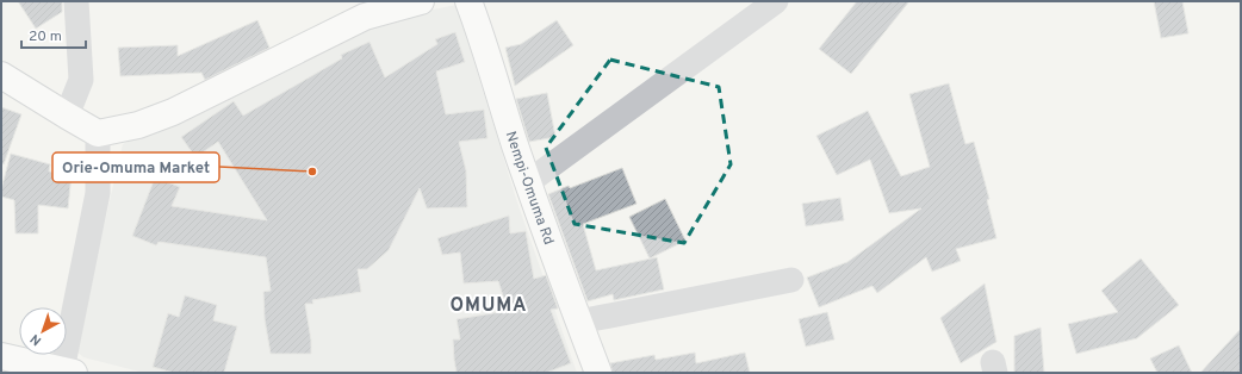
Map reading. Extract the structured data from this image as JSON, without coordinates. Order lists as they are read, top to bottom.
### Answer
{
  "streets": {
    "street": ["Nempi-Omuma Rd"]
  },
  "districts": ["OMUMA"],
  "places": ["Orie-Omuma Market"],
  "scale_bar": "20 m",
  "north": "bottom left"
}
